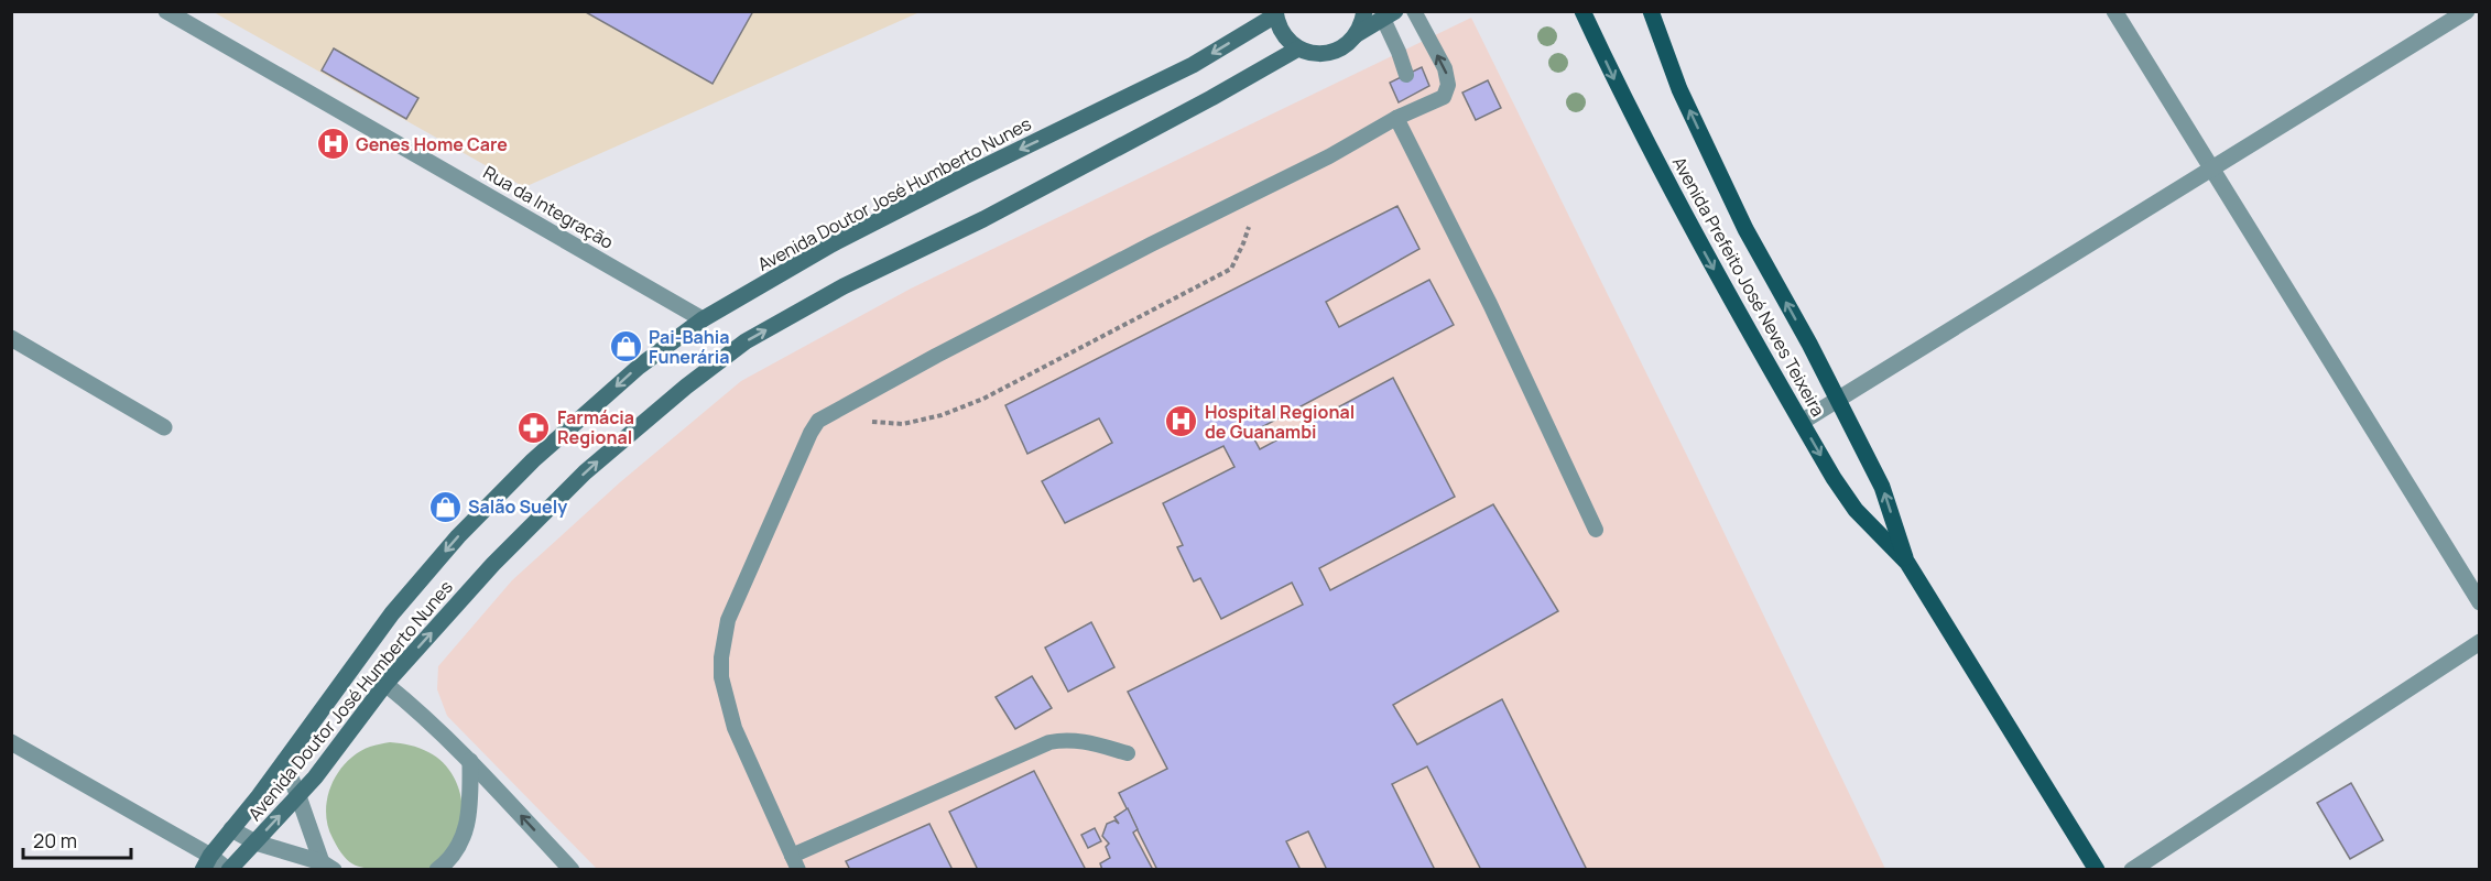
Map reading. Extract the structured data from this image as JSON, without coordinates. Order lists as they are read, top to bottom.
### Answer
{
  "streets": {
    "main road": ["Avenida Doutor José Humberto Nunes", "Avenida Prefeito José Neves Teixeira"],
    "street": ["Rua da Integração"]
  },
  "crossings": [
    ["Avenida Doutor José Humberto Nunes", "Rua da Integração"]
  ],
  "places": {
    "hospital": ["Genes Home Care", "Hospital Regional de Guanambi"],
    "shop": ["Pai-Bahia Funerária", "Salão Suely"],
    "pharmacy": ["Farmácia Regional"]
  },
  "scale_bar": "20 m"
}
